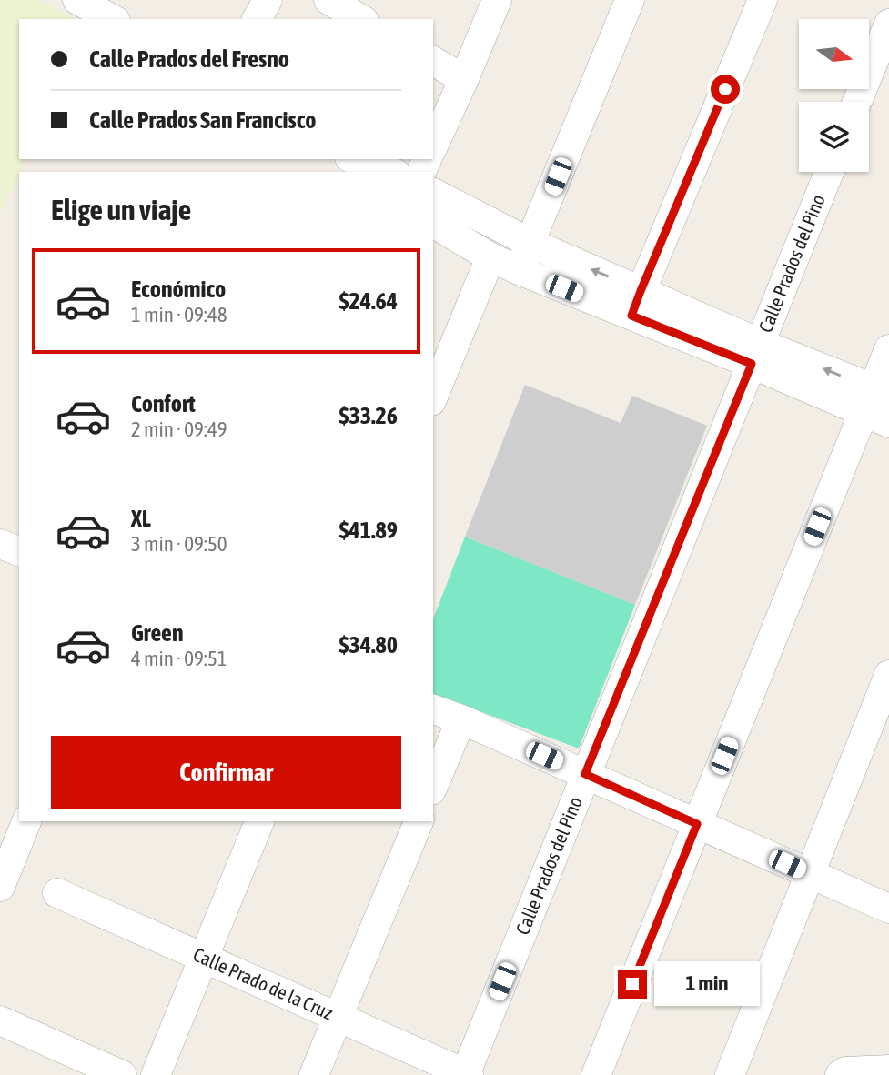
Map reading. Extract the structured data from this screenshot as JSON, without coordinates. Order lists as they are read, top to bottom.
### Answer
{
  "streets": {
    "street": ["Calle Prados del Pino", "Calle Prado de la Cruz"]
  },
  "crossings": [
    ["Calle Prados del Pino", "Calle Prado de la Cruz"]
  ],
  "north": "right",
  "page": {
    "banner": ["Calle Prados del Fresno", "Calle Prados San Francisco"],
    "heading": "Elige un viaje",
    "list": [
      {
        "name": "Económico",
        "note": "1 min · 09:48",
        "value": "$24.64"
      },
      {
        "name": "Confort",
        "note": "2 min · 09:49",
        "value": "$33.26"
      },
      {
        "name": "XL",
        "note": "3 min · 09:50",
        "value": "$41.89"
      },
      {
        "name": "Green",
        "note": "4 min · 09:51",
        "value": "$34.80"
      }
    ],
    "buttons": "Confirmar",
    "bubble": "1 min"
  }
}
